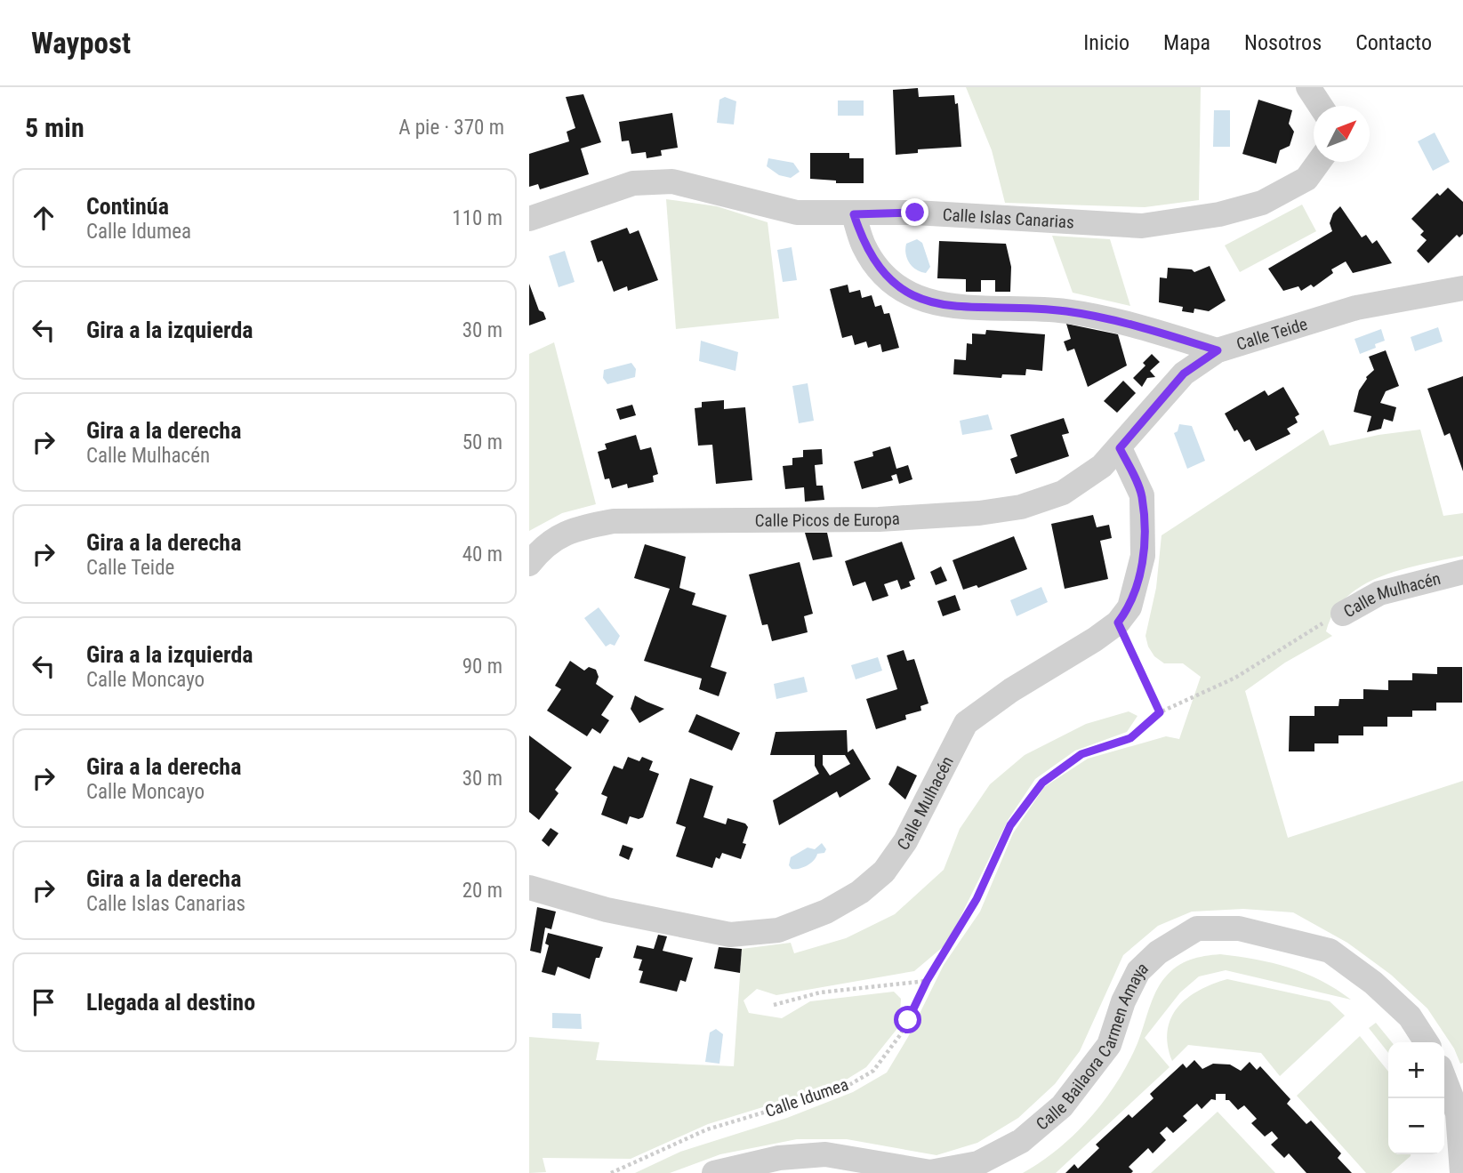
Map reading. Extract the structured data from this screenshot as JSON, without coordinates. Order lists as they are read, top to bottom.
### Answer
{
  "streets": {
    "street": [
      "Calle Islas Canarias",
      "Calle Teide",
      "Calle Picos de Europa",
      "Calle Mulhacén",
      "Calle Bailaora Carmen Amaya"
    ],
    "path": ["Calle Idumea"]
  },
  "crossings": [
    ["Calle Teide", "Calle Picos de Europa"],
    ["Calle Teide", "Calle Mulhacén"],
    ["Calle Picos de Europa", "Calle Mulhacén"],
    ["Calle Mulhacén", "Calle Idumea"]
  ],
  "north": "top right",
  "page": {
    "header": "Waypost",
    "nav": [
      "Inicio",
      "Mapa",
      "Nosotros",
      "Contacto"
    ],
    "heading": ["5 min", "A pie · 370 m"],
    "list": [
      ["Continúa", "Calle Idumea", "110 m"],
      ["Gira a la izquierda", "30 m"],
      ["Gira a la derecha", "Calle Mulhacén", "50 m"],
      ["Gira a la derecha", "Calle Teide", "40 m"],
      ["Gira a la izquierda", "Calle Moncayo", "90 m"],
      ["Gira a la derecha", "Calle Moncayo", "30 m"],
      ["Gira a la derecha", "Calle Islas Canarias", "20 m"],
      "Llegada al destino"
    ],
    "map_buttons": ["+", "−"]
  }
}
